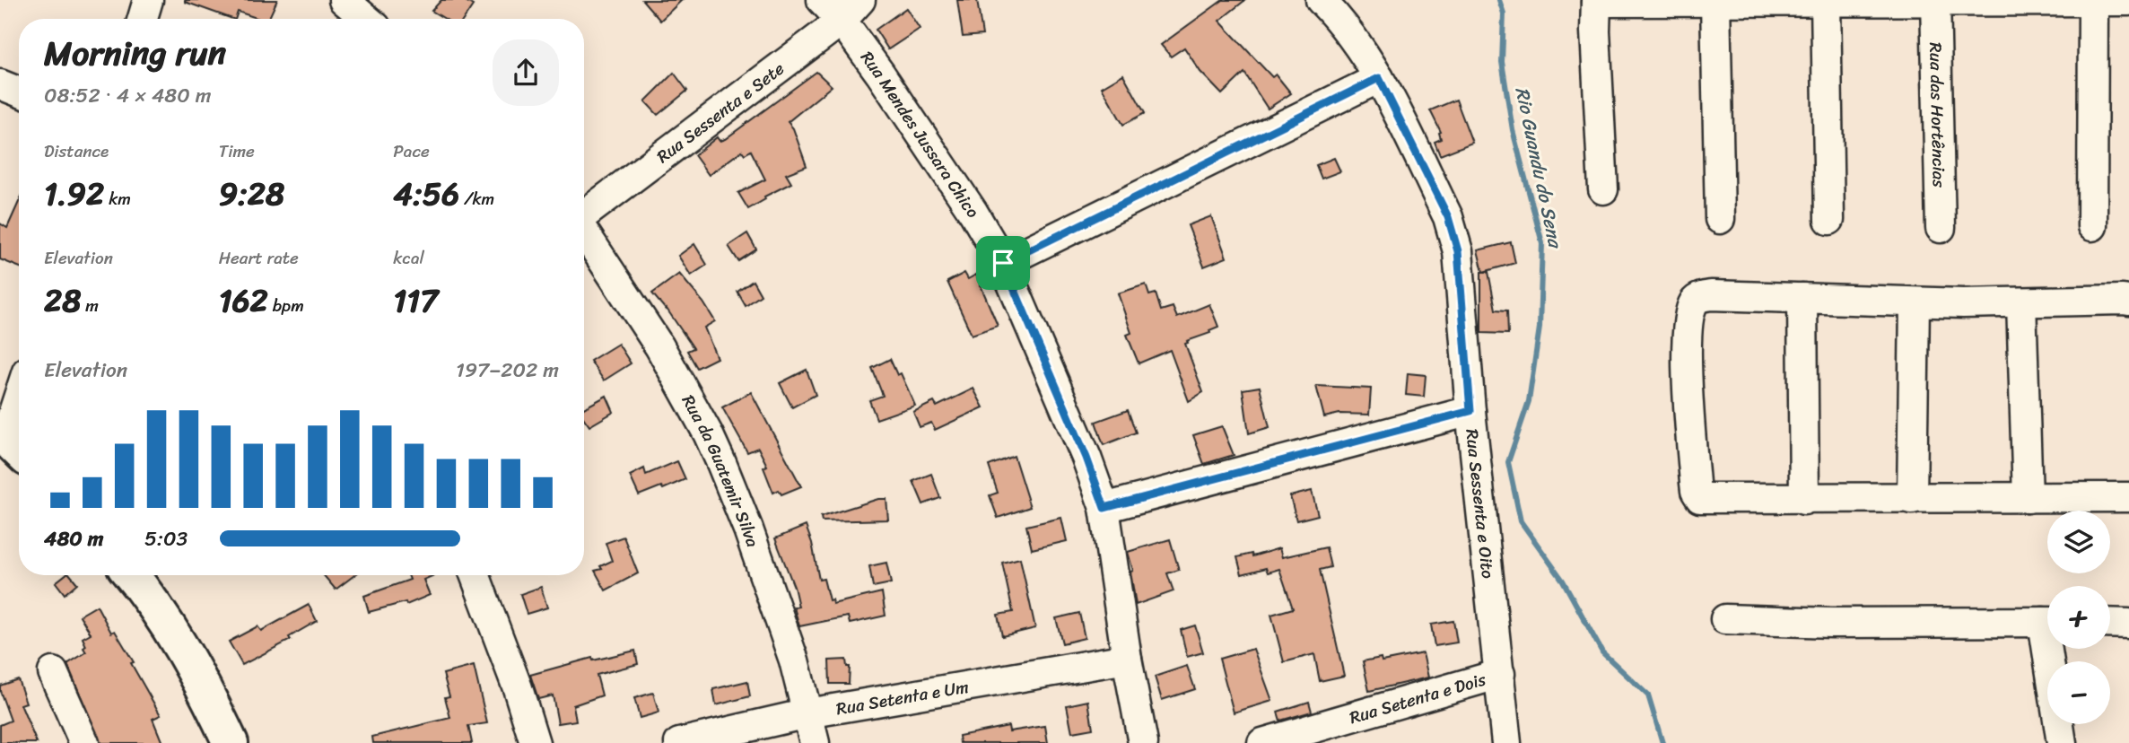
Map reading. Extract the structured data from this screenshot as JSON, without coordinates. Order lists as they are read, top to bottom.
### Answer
{
  "streets": {
    "street": [
      "Rua Sessenta e Sete",
      "Rua das Hortências",
      "Rua Mendes Jussara Chico",
      "Rua da Guatemir Silva",
      "Rua Sessenta e Oito",
      "Rua Setenta e Um",
      "Rua Setenta e Dois"
    ]
  },
  "crossings": [
    ["Rua Sessenta e Sete", "Rua Mendes Jussara Chico"],
    ["Rua Mendes Jussara Chico", "Rua Setenta e Um"],
    ["Rua da Guatemir Silva", "Rua Setenta e Um"],
    ["Rua Sessenta e Oito", "Rua Setenta e Dois"]
  ],
  "water": ["Rio Guandu do Sena"],
  "page": {
    "heading": ["Morning run", "08:52 · 4 × 480 m"],
    "stats": [
      ["Distance", "1.92 km"],
      ["Time", "9:28"],
      ["Pace", "4:56 /km"],
      ["Elevation", "28 m"],
      ["Heart rate", "162 bpm"],
      ["kcal", "117"]
    ],
    "chart": ["Elevation", "197–202 m"],
    "map_buttons": ["+", "−"],
    "list": [
      {
        "name": "480 m",
        "note": "5:03"
      }
    ]
  }
}
